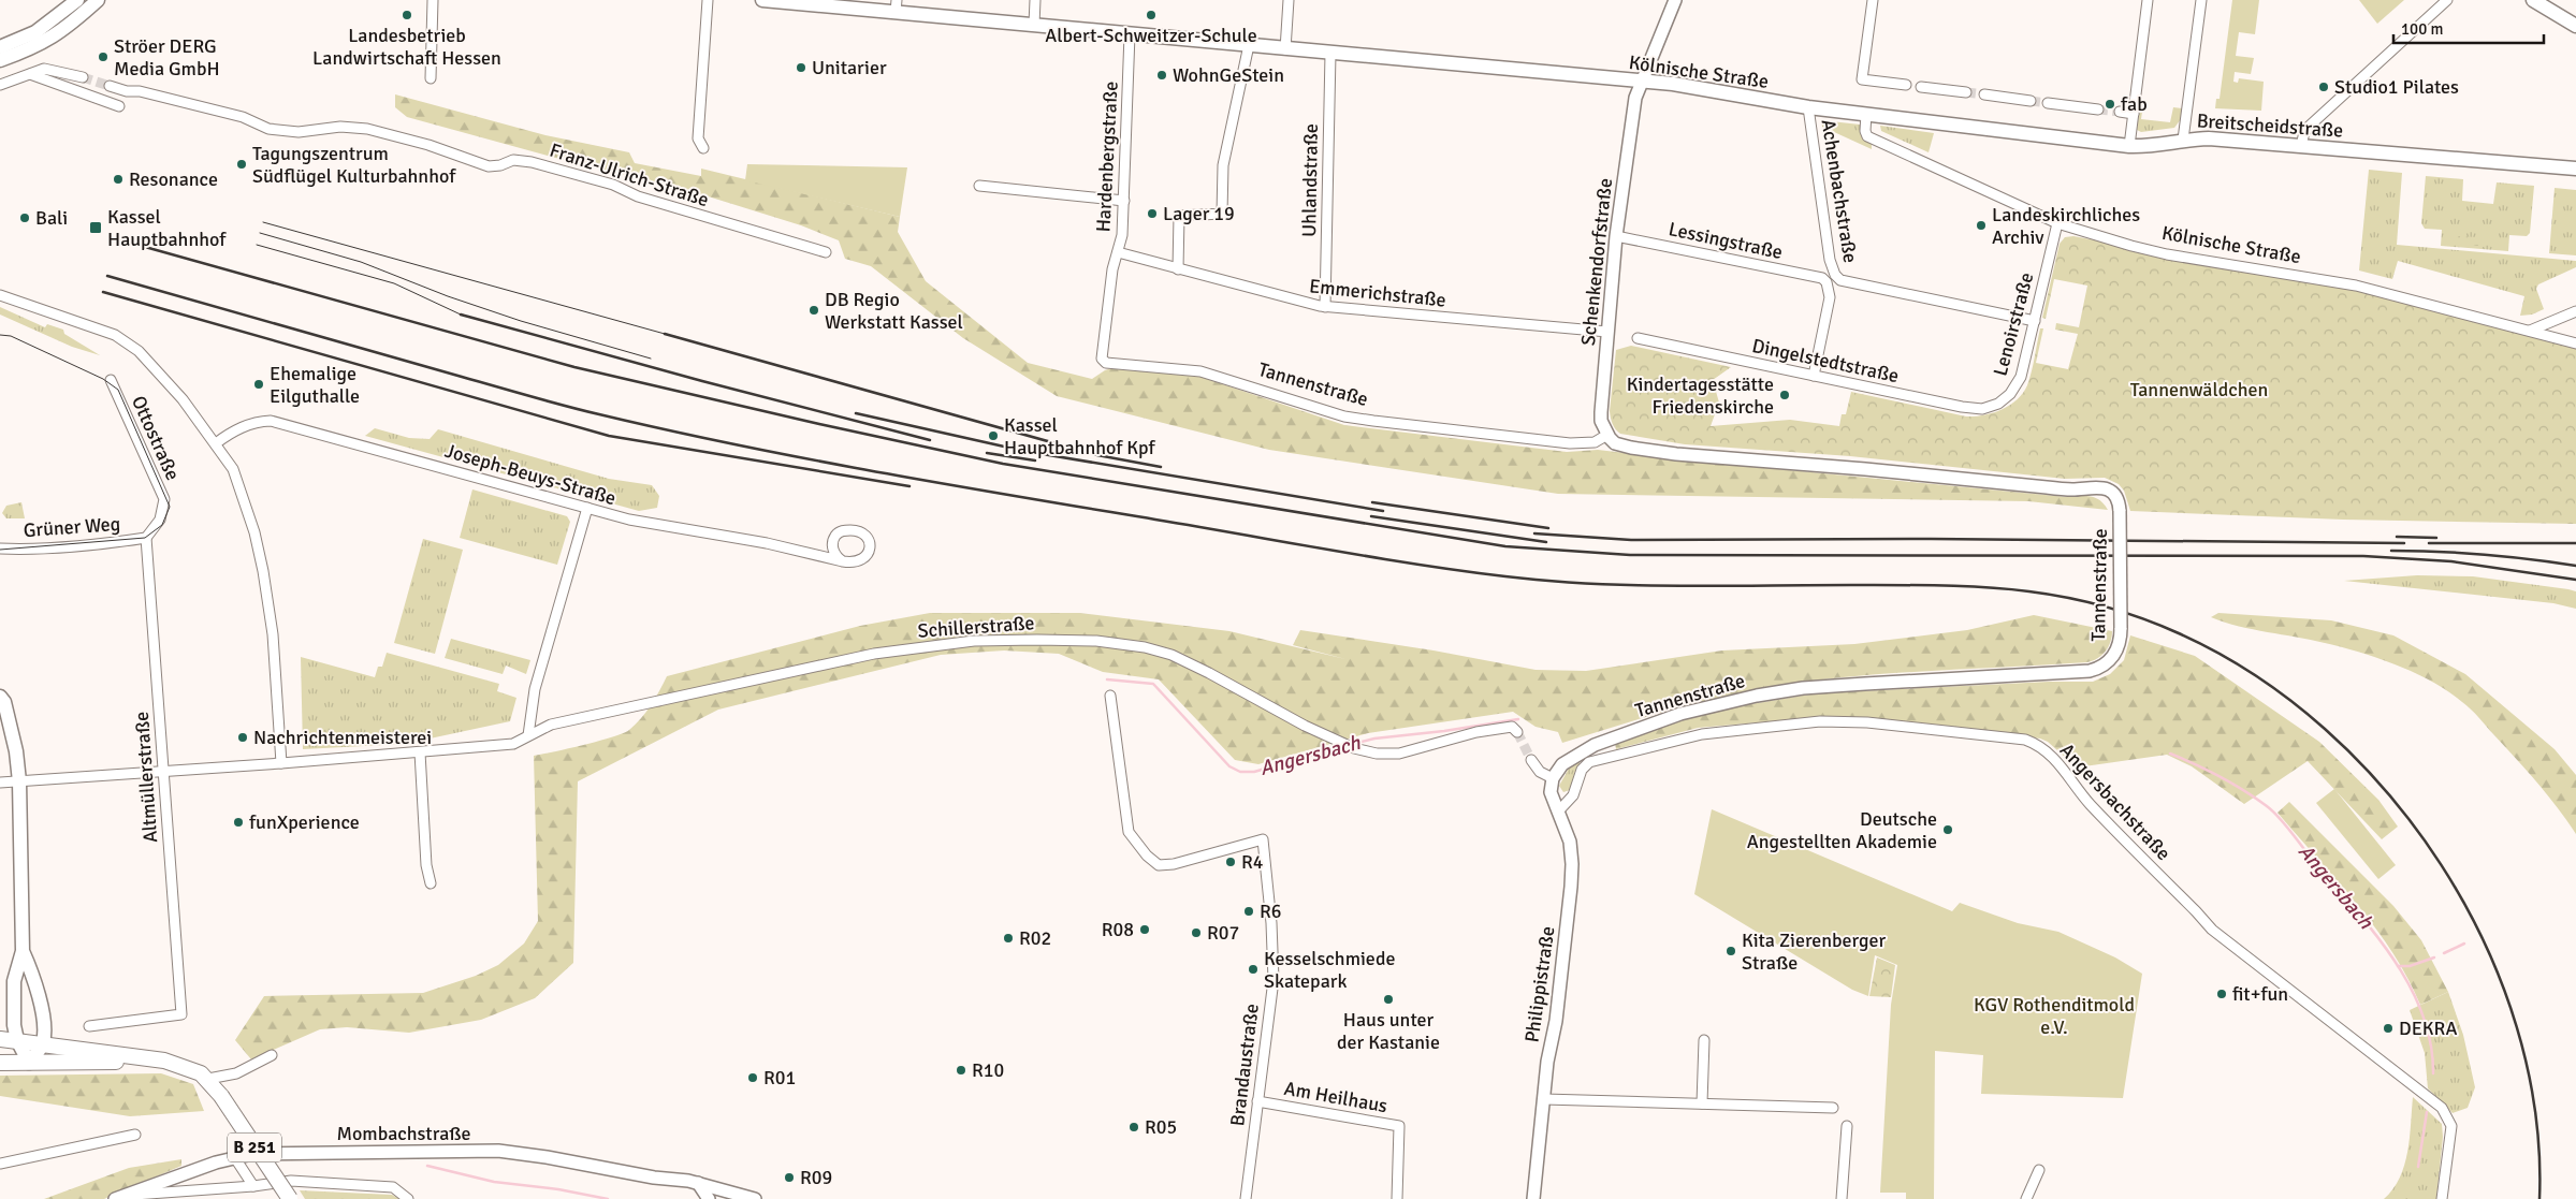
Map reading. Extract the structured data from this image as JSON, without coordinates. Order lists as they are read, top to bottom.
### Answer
{
  "streets": {
    "main road": ["Kölnische Straße", "Breitscheidstraße", "B 251"],
    "street": [
      "Hardenbergstraße",
      "Franz-Ulrich-Straße",
      "Uhlandstraße",
      "Achenbachstraße",
      "Lessingstraße",
      "Schenkendorfstraße",
      "Emmerichstraße",
      "Lenoirstraße",
      "Dingelstedtstraße",
      "Tannenstraße",
      "Ottostraße",
      "Joseph-Beuys-Straße",
      "Grüner Weg",
      "Schillerstraße",
      "Altmüllerstraße",
      "Angersbachstraße",
      "Philippistraße",
      "Brandaustraße",
      "Am Heilhaus",
      "Mombachstraße"
    ]
  },
  "crossings": [
    ["Kölnische Straße", "Breitscheidstraße"],
    ["Kölnische Straße", "Hardenbergstraße"],
    ["Kölnische Straße", "Uhlandstraße"],
    ["Kölnische Straße", "Achenbachstraße"],
    ["Kölnische Straße", "Schenkendorfstraße"],
    ["Kölnische Straße", "Lenoirstraße"],
    ["Hardenbergstraße", "Emmerichstraße"],
    ["Hardenbergstraße", "Tannenstraße"],
    ["Uhlandstraße", "Emmerichstraße"],
    ["Achenbachstraße", "Lessingstraße"],
    ["Achenbachstraße", "Lenoirstraße"],
    ["Achenbachstraße", "Dingelstedtstraße"],
    ["Lessingstraße", "Schenkendorfstraße"],
    ["Schenkendorfstraße", "Emmerichstraße"],
    ["Schenkendorfstraße", "Tannenstraße"],
    ["Lenoirstraße", "Dingelstedtstraße"],
    ["Tannenstraße", "Philippistraße"],
    ["Ottostraße", "Grüner Weg"],
    ["Ottostraße", "Altmüllerstraße"],
    ["Grüner Weg", "Altmüllerstraße"],
    ["Schillerstraße", "Altmüllerstraße"],
    ["Angersbachstraße", "Philippistraße"],
    ["Brandaustraße", "Am Heilhaus"]
  ],
  "water": ["Angersbach"],
  "parks": ["Tannenwäldchen", "KGV Rothenditmold e.V."],
  "places": {
    "other": [
      "Landesbetrieb Landwirtschaft Hessen",
      "Albert-Schweitzer-Schule",
      "Ströer DERG Media GmbH",
      "Unitarier",
      "WohnGeStein",
      "Studio1 Pilates",
      "fab",
      "Tagungszentrum Südflügel Kulturbahnhof",
      "Resonance",
      "Lager 19",
      "Bali",
      "Landeskirchliches Archiv",
      "DB Regio Werkstatt Kassel",
      "Ehemalige Eilguthalle",
      "Kindertagesstätte Friedenskirche",
      "Kassel Hauptbahnhof Kpf",
      "Nachrichtenmeisterei",
      "funXperience",
      "Deutsche Angestellten Akademie",
      "R4",
      "R6",
      "R08",
      "R07",
      "R02",
      "Kita Zierenberger Straße",
      "Kesselschmiede Skatepark",
      "fit+fun",
      "Haus unter der Kastanie",
      "DEKRA",
      "R10",
      "R01",
      "R05",
      "R09"
    ],
    "transit": ["Kassel Hauptbahnhof"]
  },
  "scale_bar": "100 m"
}
